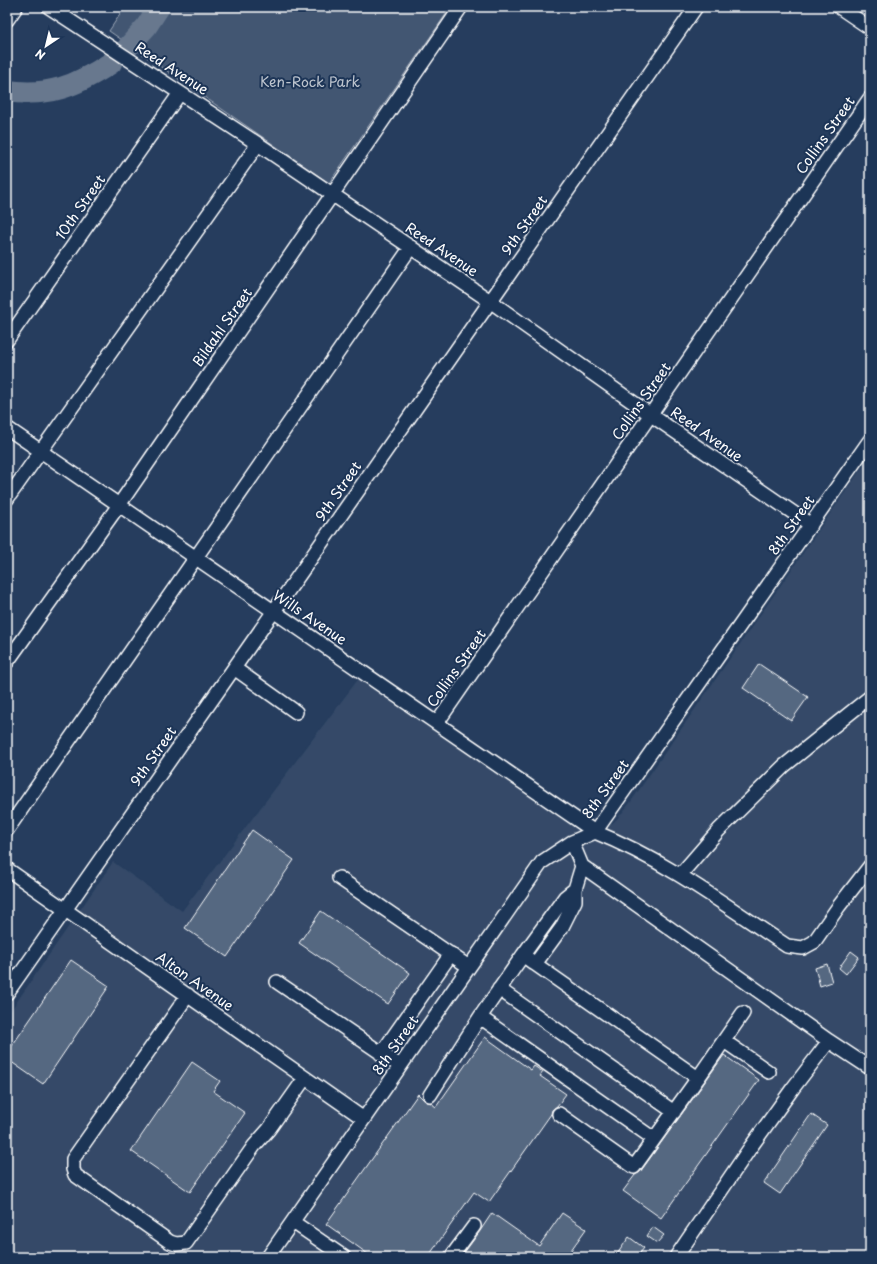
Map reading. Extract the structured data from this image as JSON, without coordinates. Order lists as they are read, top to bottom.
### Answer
{
  "streets": {
    "street": [
      "Reed Avenue",
      "Collins Street",
      "10th Street",
      "9th Street",
      "Bildahl Street",
      "8th Street",
      "Wills Avenue",
      "Alton Avenue"
    ]
  },
  "crossings": [
    ["Reed Avenue", "Collins Street"],
    ["Reed Avenue", "10th Street"],
    ["Reed Avenue", "9th Street"],
    ["Reed Avenue", "Bildahl Street"],
    ["Reed Avenue", "8th Street"],
    ["Collins Street", "Wills Avenue"],
    ["9th Street", "Wills Avenue"],
    ["9th Street", "Alton Avenue"],
    ["Bildahl Street", "Wills Avenue"],
    ["8th Street", "Wills Avenue"],
    ["8th Street", "Alton Avenue"]
  ],
  "parks": ["Ken-Rock Park"],
  "north": "bottom left"
}
